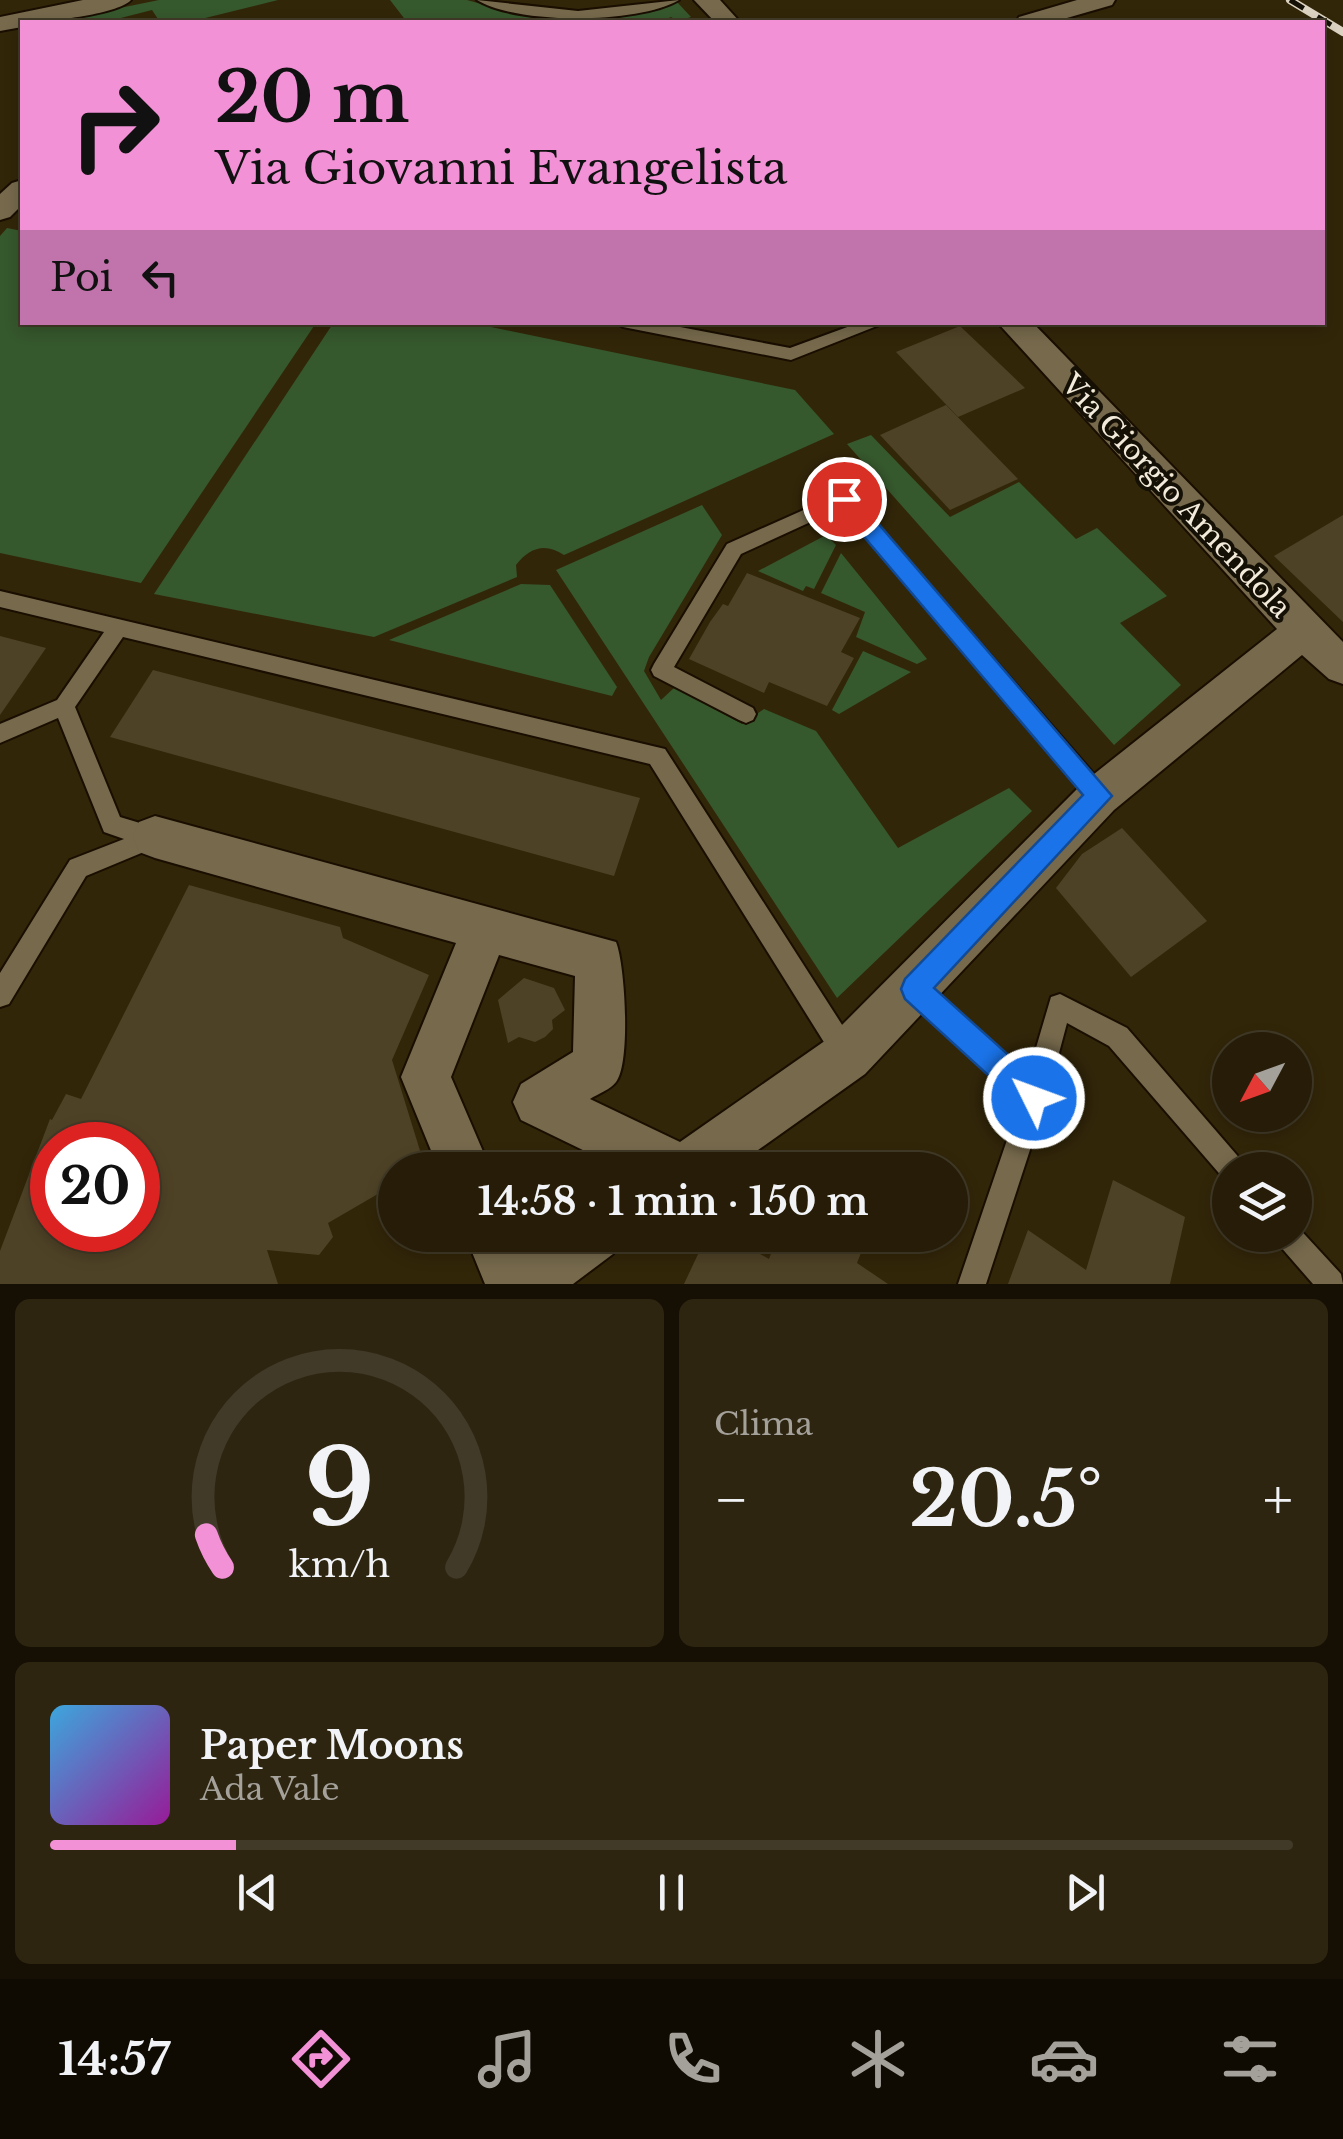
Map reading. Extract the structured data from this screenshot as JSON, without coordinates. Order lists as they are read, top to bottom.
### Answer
{
  "streets": {
    "street": ["Via Giorgio Amendola"]
  },
  "north": "bottom left",
  "page": {
    "turn": ["20 m", "Via Giovanni Evangelista"],
    "then": "Poi",
    "limit": "20",
    "trip": "14:58 · 1 min · 150 m",
    "tile": "Clima",
    "heat": ["−", "20.5°", "+"],
    "song": ["Paper Moons", "Ada Vale"],
    "tabs": "14:57",
    "gauge": ["9", "km/h"]
  }
}
